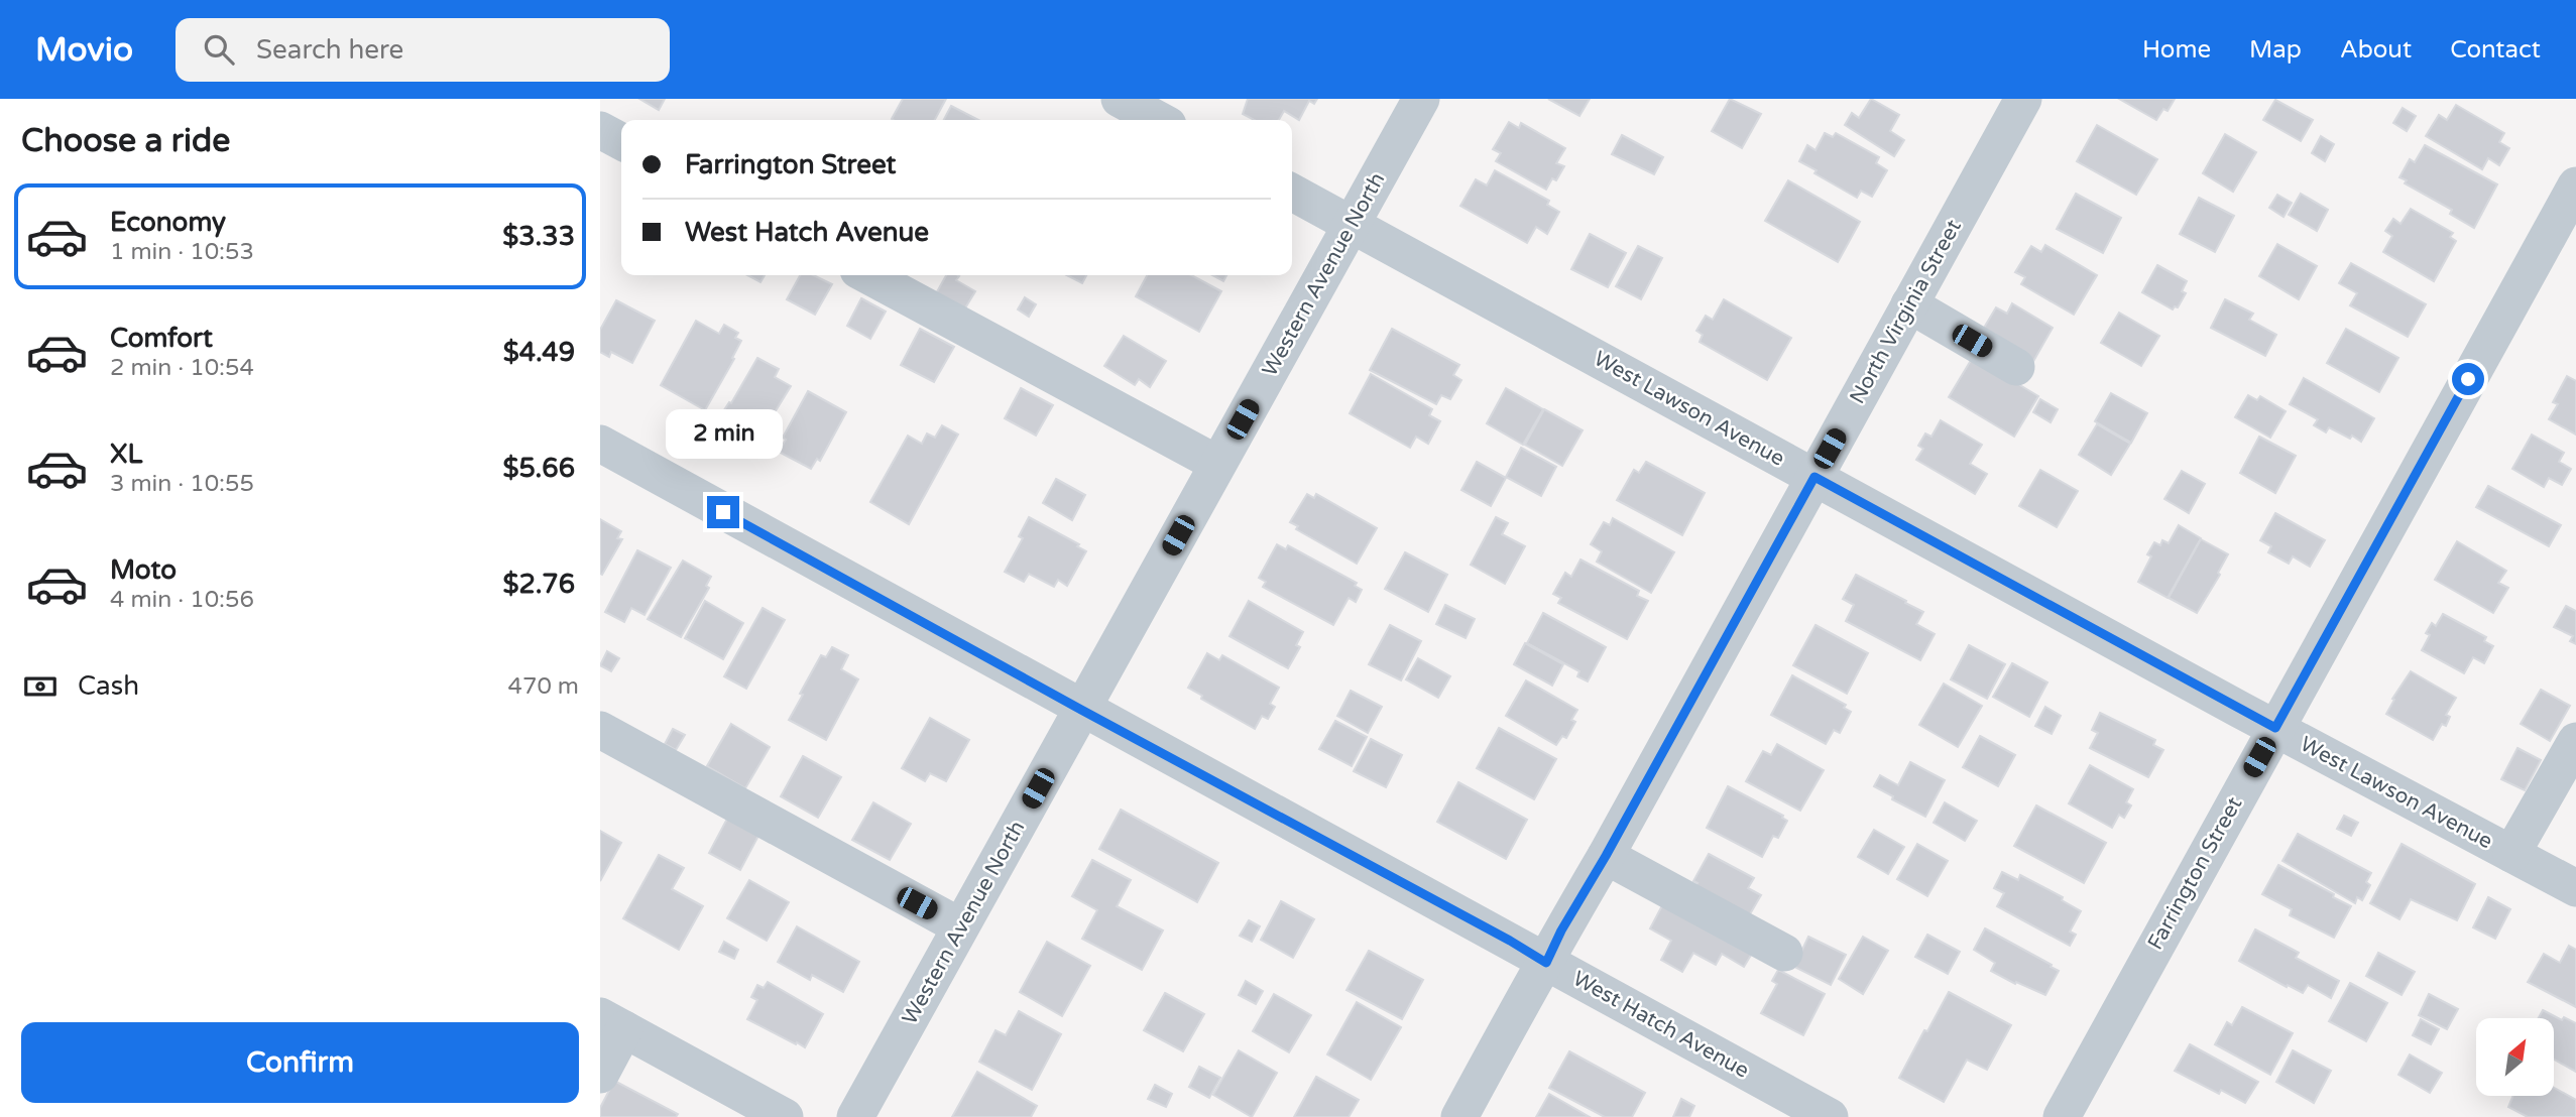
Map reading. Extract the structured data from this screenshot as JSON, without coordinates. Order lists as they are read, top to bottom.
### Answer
{
  "streets": {
    "street": [
      "Western Avenue North",
      "North Virginia Street",
      "West Lawson Avenue",
      "Farrington Street",
      "West Hatch Avenue"
    ]
  },
  "crossings": [
    ["Western Avenue North", "West Lawson Avenue"],
    ["Western Avenue North", "West Hatch Avenue"],
    ["North Virginia Street", "West Lawson Avenue"],
    ["North Virginia Street", "West Hatch Avenue"],
    ["West Lawson Avenue", "Farrington Street"]
  ],
  "north": "top right",
  "page": {
    "header": "Movio",
    "search": "Search here",
    "nav": [
      "Home",
      "Map",
      "About",
      "Contact"
    ],
    "heading": "Choose a ride",
    "banner": ["Farrington Street", "West Hatch Avenue"],
    "list": [
      {
        "name": "Economy",
        "note": "1 min · 10:53",
        "value": "$3.33"
      },
      {
        "name": "Comfort",
        "note": "2 min · 10:54",
        "value": "$4.49"
      },
      {
        "name": "XL",
        "note": "3 min · 10:55",
        "value": "$5.66"
      },
      {
        "name": "Moto",
        "note": "4 min · 10:56",
        "value": "$2.76"
      }
    ],
    "bubble": "2 min",
    "pay": ["Cash", "470 m"],
    "buttons": "Confirm"
  }
}
